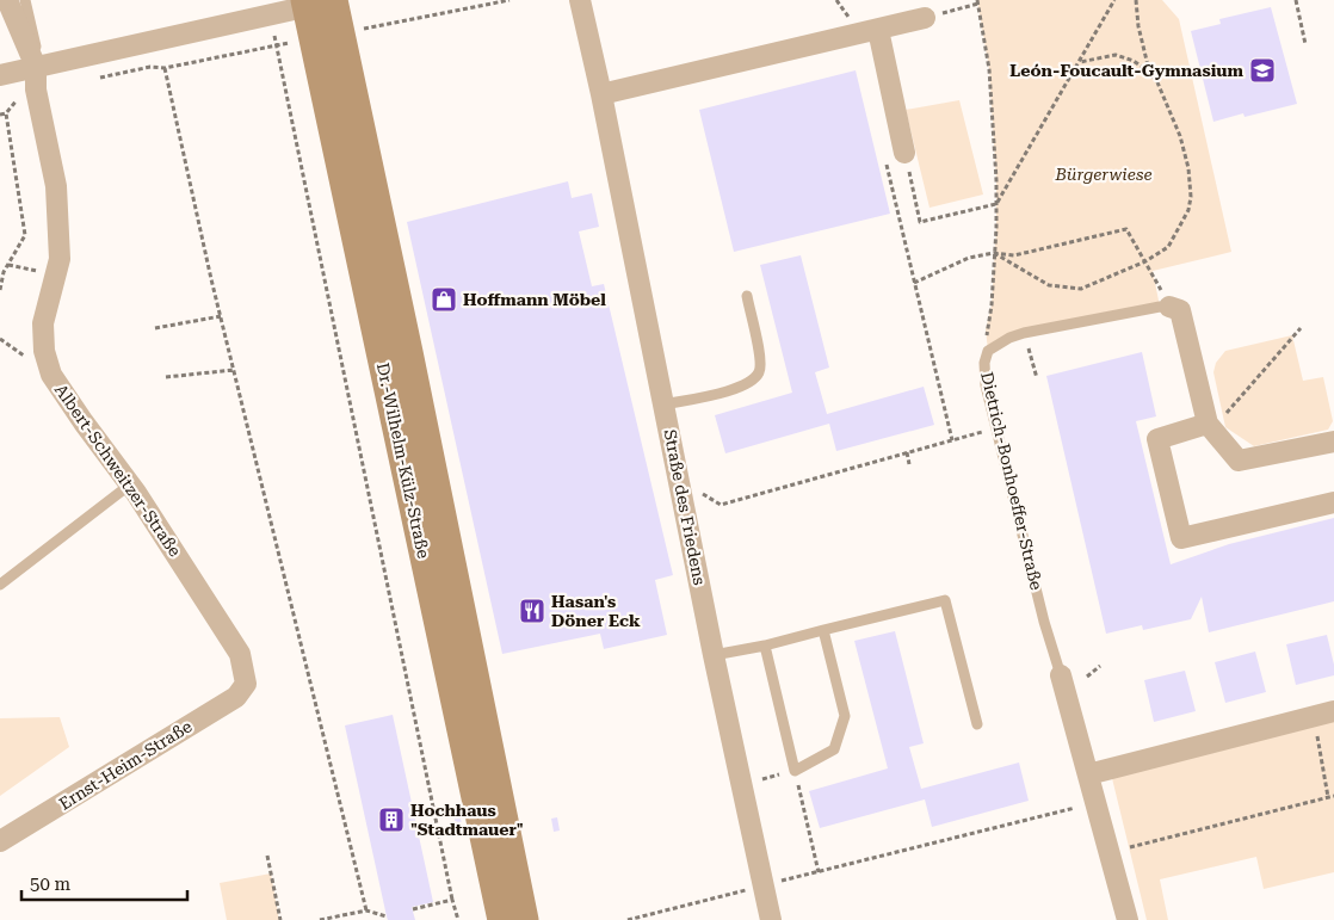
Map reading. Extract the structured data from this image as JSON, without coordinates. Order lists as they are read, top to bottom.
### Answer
{
  "streets": {
    "street": [
      "Dr.-Wilhelm-Külz-Straße",
      "Albert-Schweitzer-Straße",
      "Straße des Friedens",
      "Ernst-Heim-Straße"
    ],
    "lane": ["Dietrich-Bonhoeffer-Straße"]
  },
  "crossings": [
    ["Albert-Schweitzer-Straße", "Ernst-Heim-Straße"]
  ],
  "parks": ["Bürgerwiese"],
  "places": {
    "school or university": ["León-Foucault-Gymnasium"],
    "shop": ["Hoffmann Möbel"],
    "restaurant": ["Hasan's Döner Eck"],
    "building": ["Hochhaus \"Stadtmauer\""]
  },
  "scale_bar": "50 m"
}
